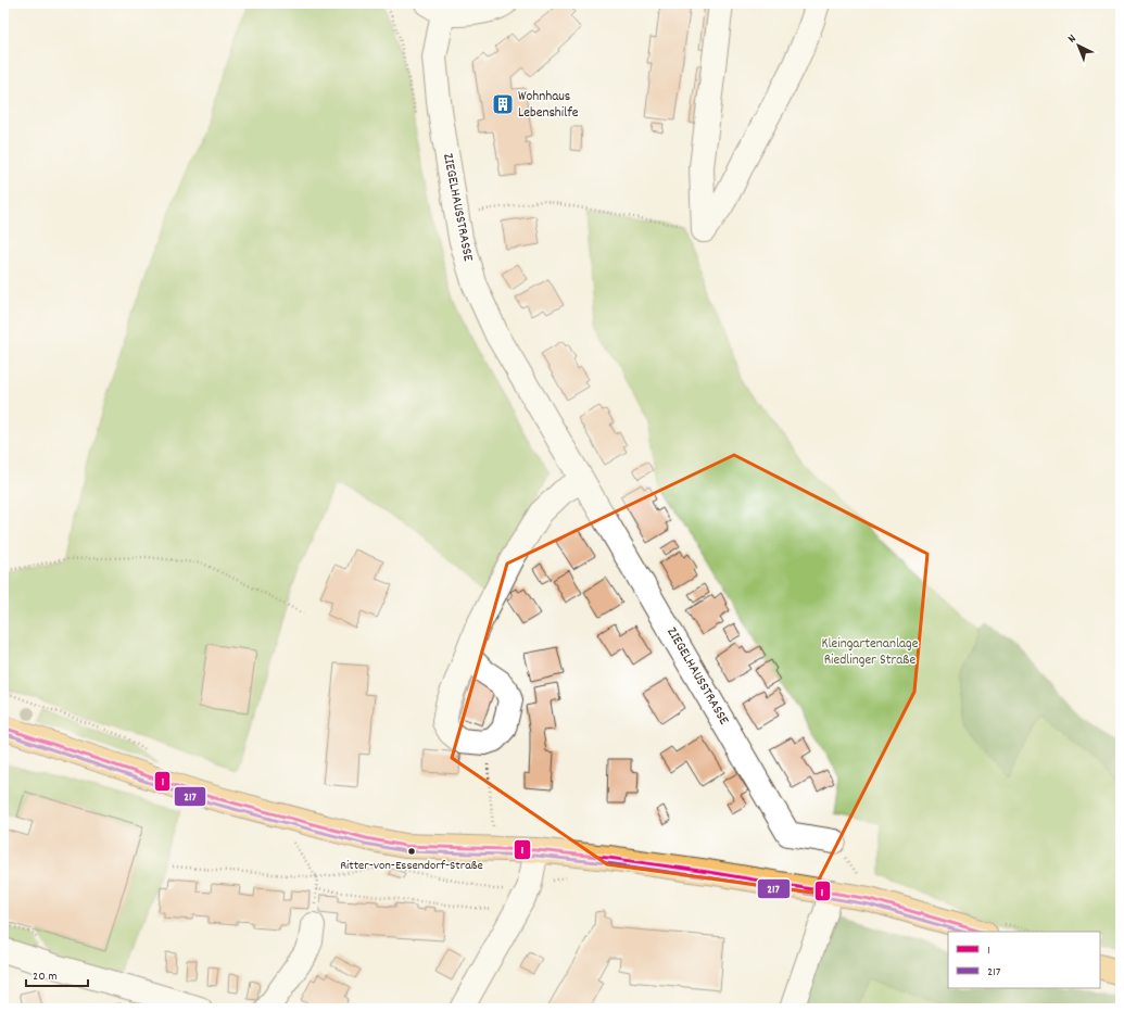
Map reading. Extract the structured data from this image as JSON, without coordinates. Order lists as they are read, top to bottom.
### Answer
{
  "streets": {
    "street": ["ZIEGELHAUSSTRASSE"]
  },
  "parks": ["Kleingartenanlage Riedlinger Straße"],
  "places": {
    "building": ["Wohnhaus Lebenshilfe"],
    "other": ["Ritter-von-Essendorf-Straße"]
  },
  "lines": ["transit line 1", "transit line 217"],
  "legend": ["1", "217"],
  "scale_bar": "20 m",
  "north": "top left"
}
